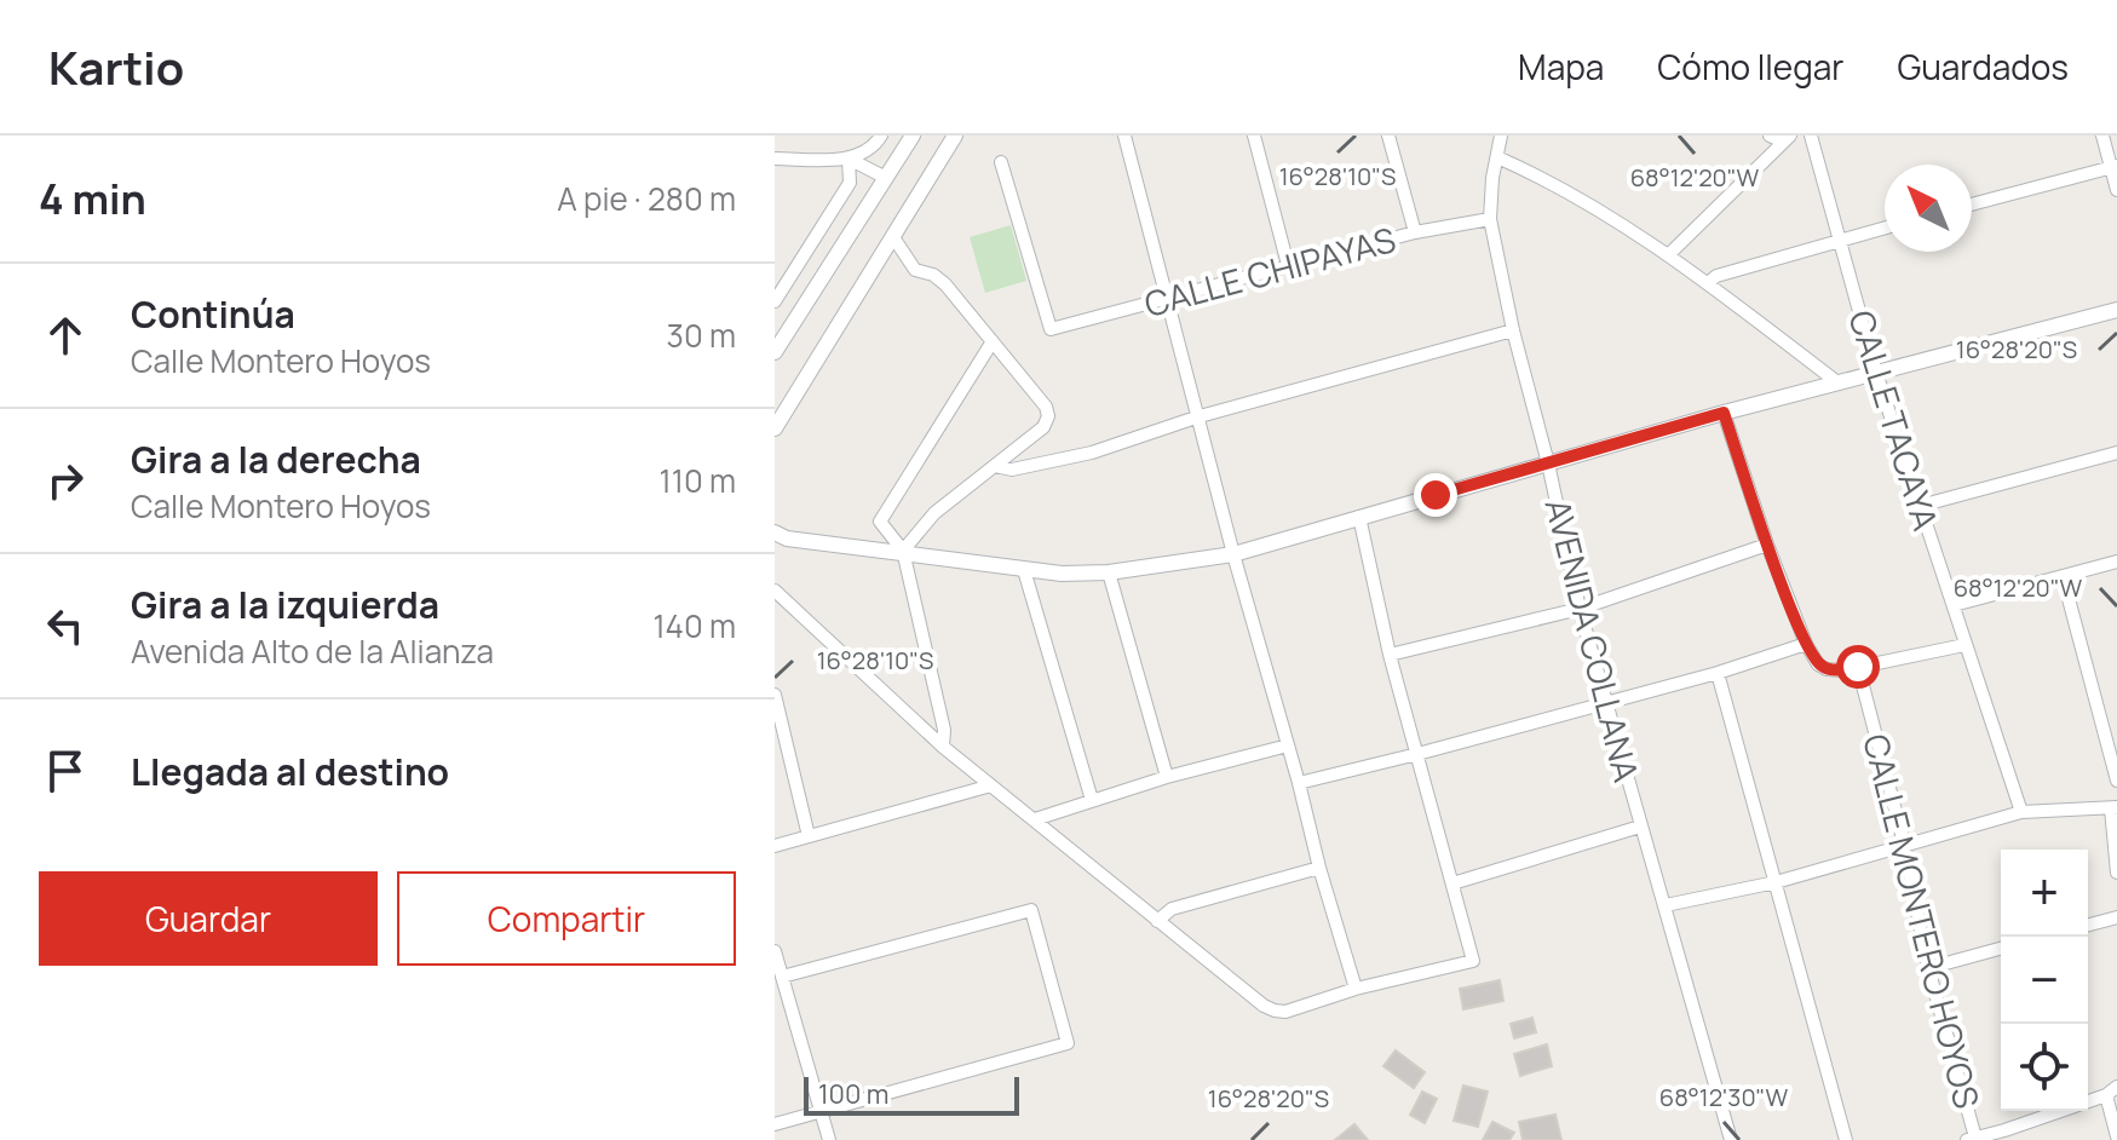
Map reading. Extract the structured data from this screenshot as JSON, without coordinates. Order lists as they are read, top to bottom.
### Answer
{
  "streets": {
    "street": [
      "CALLE CHIPAYAS",
      "CALLE TACAYA",
      "AVENIDA COLLANA",
      "CALLE MONTERO HOYOS"
    ]
  },
  "crossings": [
    ["CALLE CHIPAYAS", "AVENIDA COLLANA"]
  ],
  "scale_bar": "100 m",
  "north": "top left",
  "page": {
    "header": "Kartio",
    "nav": ["Mapa", "Cómo llegar", "Guardados"],
    "heading": ["4 min", "A pie · 280 m"],
    "list": [
      ["Continúa", "Calle Montero Hoyos", "30 m"],
      ["Gira a la derecha", "Calle Montero Hoyos", "110 m"],
      ["Gira a la izquierda", "Avenida Alto de la Alianza", "140 m"],
      "Llegada al destino"
    ],
    "buttons": ["Guardar", "Compartir"],
    "map_buttons": ["+", "−"],
    "scale": "100 m"
  },
  "coordinates": [
    "16°28'10\"S",
    "68°12'20\"W",
    "16°28'20\"S",
    "68°12'30\"W"
  ]
}
